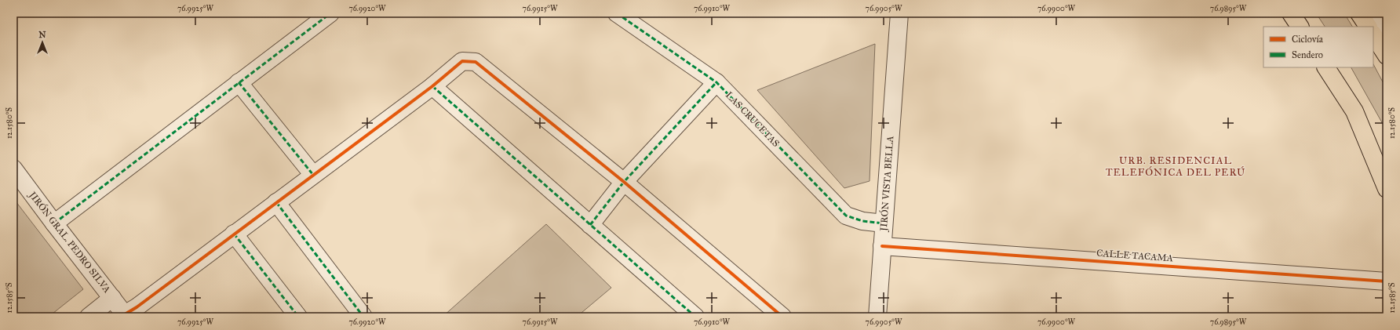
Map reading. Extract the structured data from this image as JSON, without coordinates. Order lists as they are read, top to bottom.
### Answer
{
  "streets": {
    "street": [
      "LAS CRUCETAS",
      "JIRÓN VISTA BELLA",
      "JIRÓN GRAL. PEDRO SILVA",
      "CALLE TACAMA"
    ]
  },
  "crossings": [
    ["LAS CRUCETAS", "JIRÓN VISTA BELLA"],
    ["JIRÓN VISTA BELLA", "CALLE TACAMA"]
  ],
  "districts": ["URB. RESIDENCIAL TELEFÓNICA DEL PERÚ"],
  "legend": ["Ciclovía", "Sendero"],
  "north": "top",
  "coordinates": [
    "76.9925°W",
    "76.9920°W",
    "76.9915°W",
    "76.9910°W",
    "76.9905°W",
    "76.9900°W",
    "76.9895°W",
    "12.1580°S",
    "12.1585°S"
  ]
}
